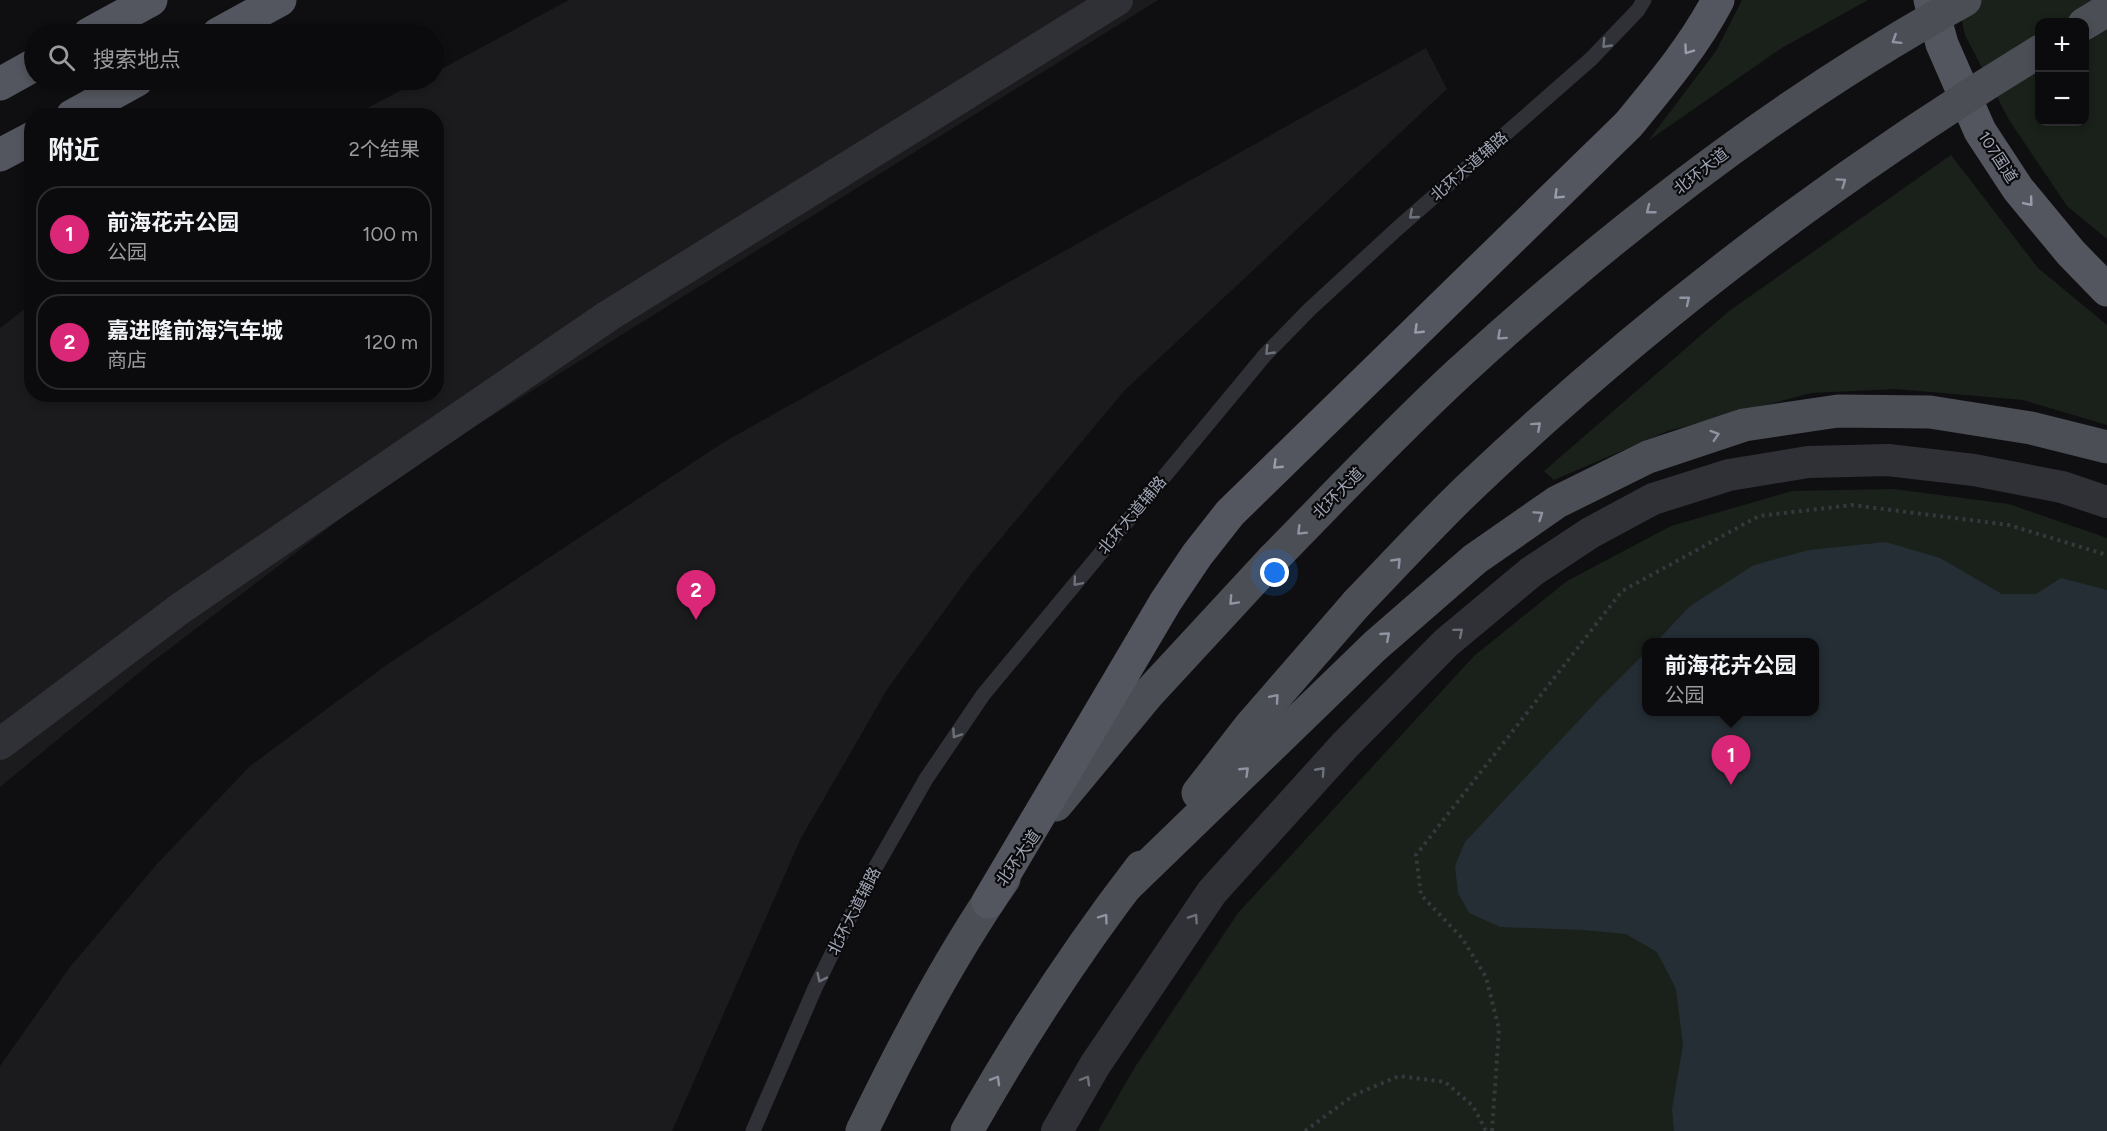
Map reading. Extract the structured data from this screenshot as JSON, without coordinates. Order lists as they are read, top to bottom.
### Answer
{
  "streets": {
    "highway": ["107国道"],
    "main road": ["北环大道"],
    "lane": ["北环大道辅路"]
  },
  "one_way": ["107国道", "北环大道辅路"],
  "page": {
    "map_buttons": ["+", "−"],
    "search": "搜索地点",
    "heading": ["附近", "2个结果"],
    "list": [
      {
        "mark": "1",
        "name": "前海花卉公园",
        "note": "公园",
        "value": "100 m"
      },
      {
        "mark": "2",
        "name": "嘉进隆前海汽车城",
        "note": "商店",
        "value": "120 m"
      }
    ],
    "pins": ["2", "1"],
    "popup": ["前海花卉公园", "公园"]
  }
}
